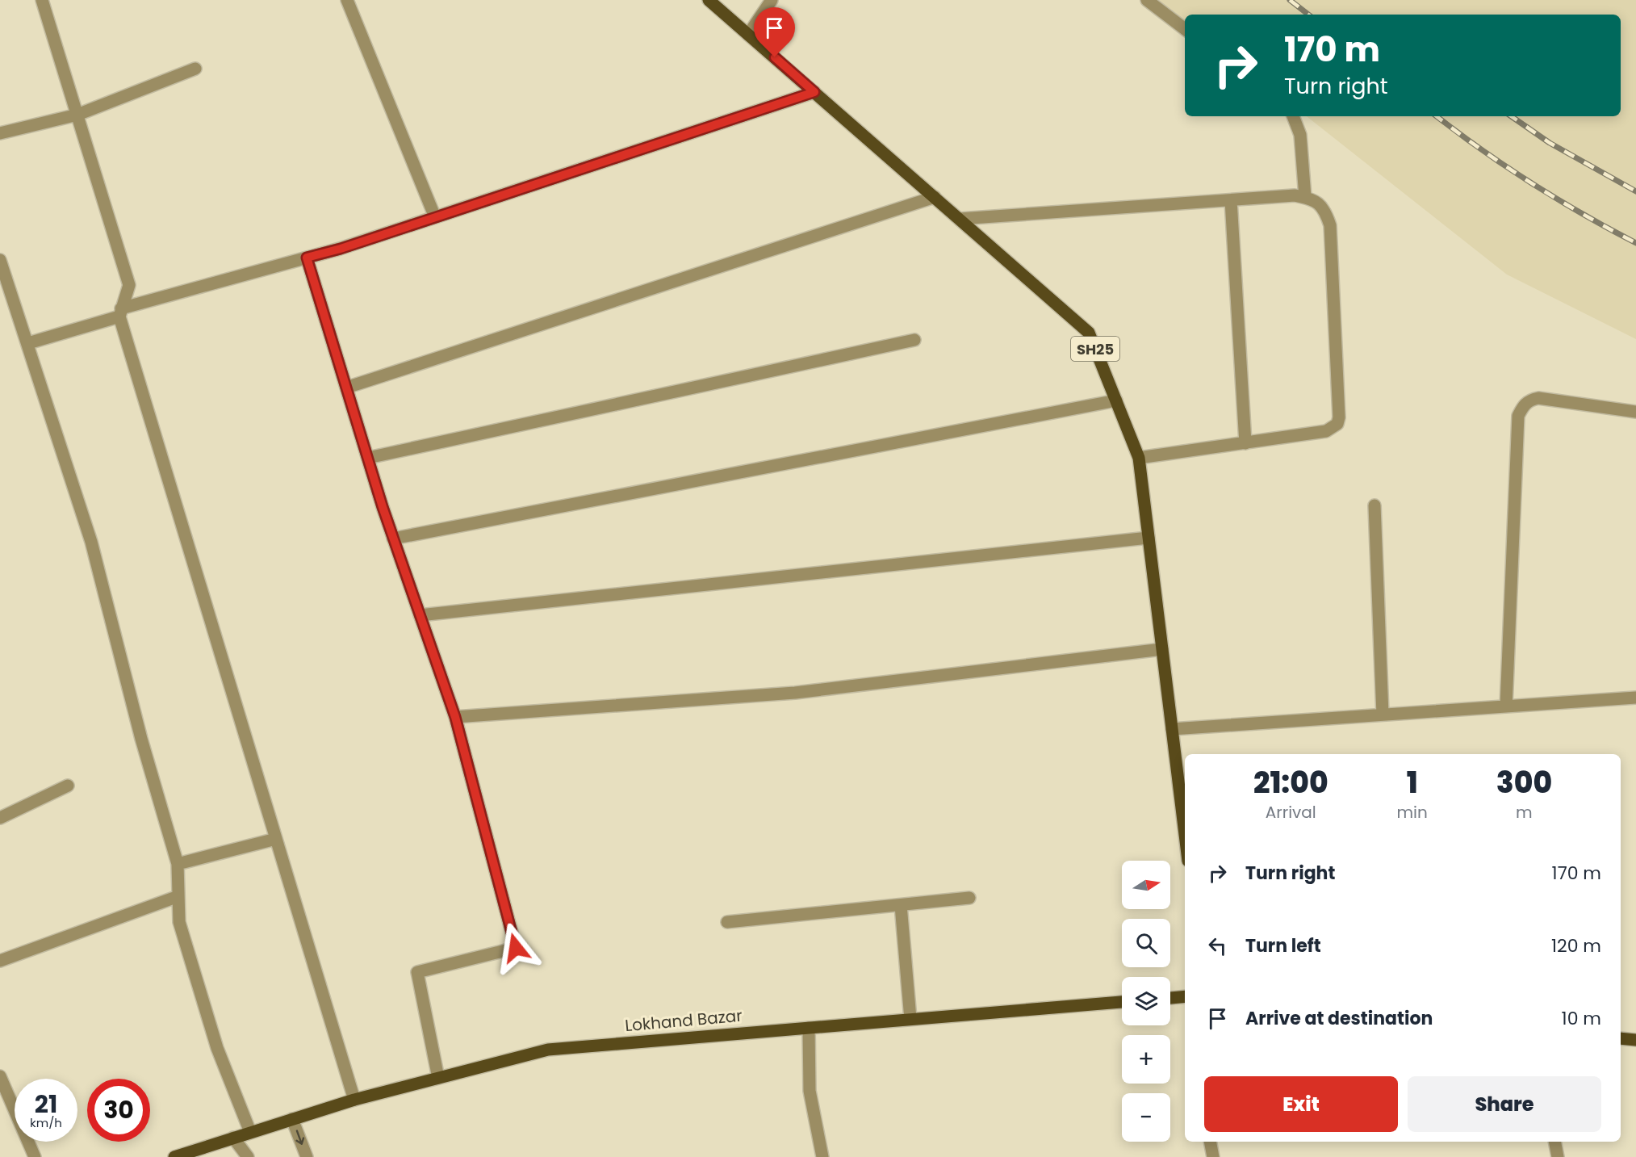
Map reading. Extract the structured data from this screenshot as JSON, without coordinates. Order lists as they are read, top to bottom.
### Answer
{
  "streets": {
    "main road": ["SH25", "Lokhand Bazar"]
  },
  "north": "right",
  "page": {
    "turn": ["170 m", "Turn right"],
    "eta": [
      "21:00",
      "Arrival",
      "1",
      "min",
      "300",
      "m"
    ],
    "list": [
      {
        "name": "Turn right",
        "value": "170 m"
      },
      {
        "name": "Turn left",
        "value": "120 m"
      },
      {
        "name": "Arrive at destination",
        "value": "10 m"
      }
    ],
    "map_buttons": ["+", "−"],
    "buttons": ["Exit", "Share"],
    "speed": "21 km/h",
    "limit": "30"
  }
}
